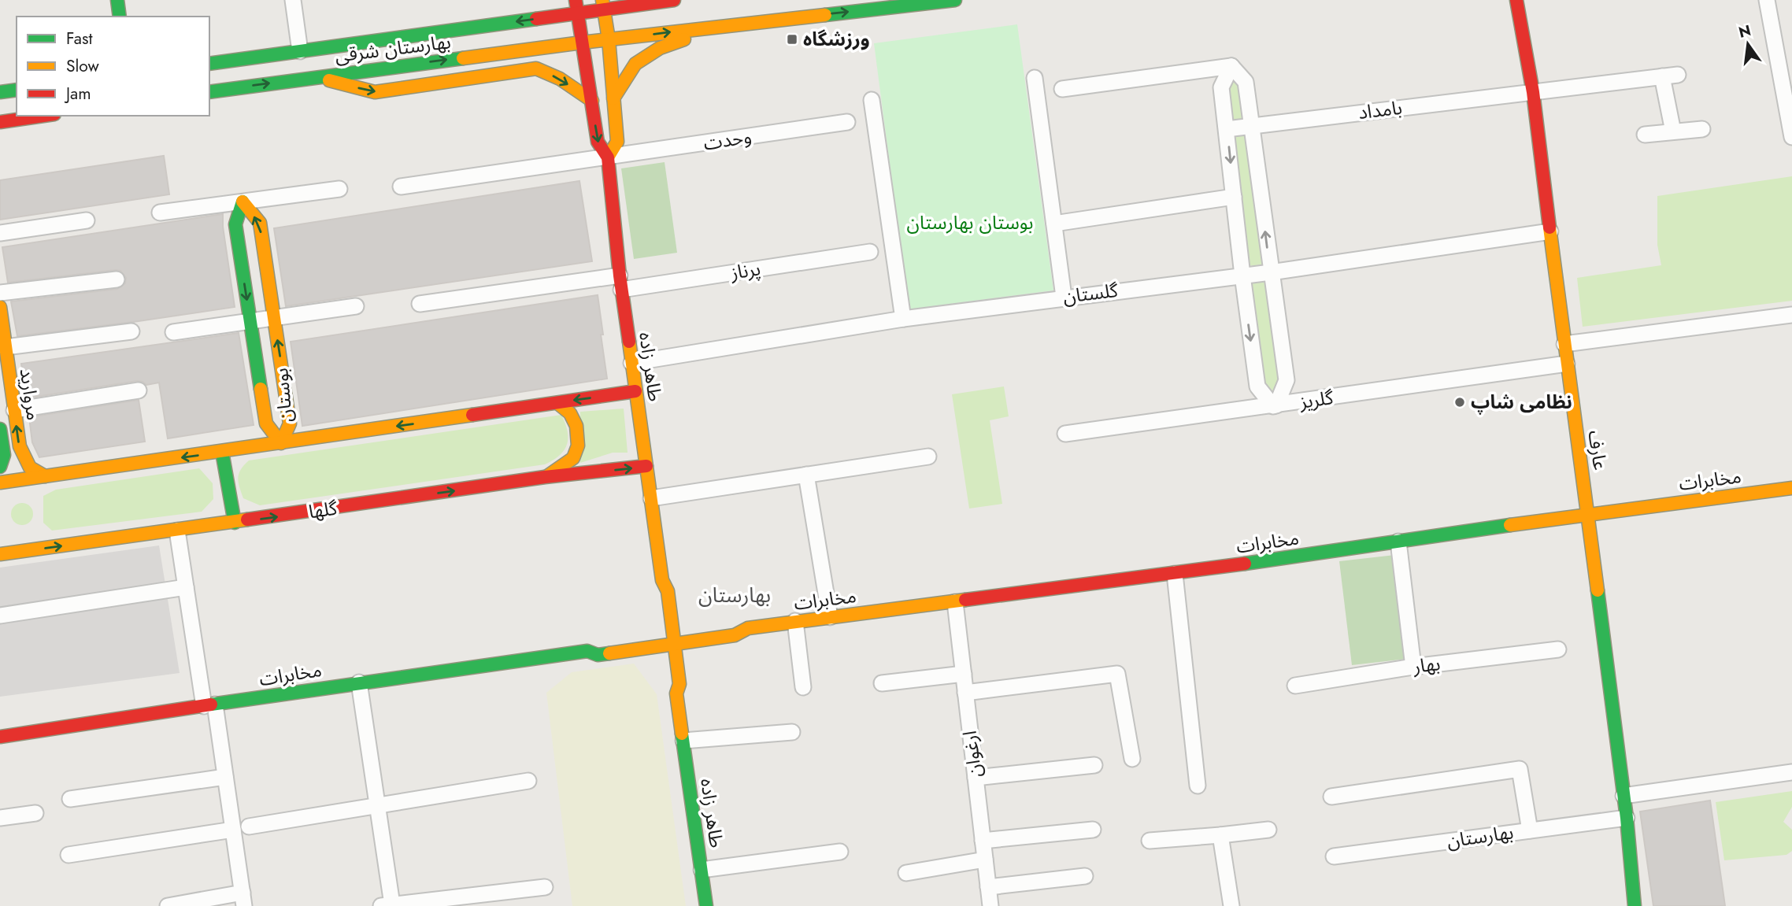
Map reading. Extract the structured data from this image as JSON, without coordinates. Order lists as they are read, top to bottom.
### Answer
{
  "streets": {
    "street": [
      "بهارستان شرقی",
      "بامداد",
      "وحدت",
      "پرناز",
      "گلستان",
      "طاهر زاده",
      "مروارید",
      "بوستان",
      "گلریز",
      "عارف",
      "مخابرات",
      "گلها",
      "بهار",
      "ارغوان",
      "بهارستان"
    ]
  },
  "crossings": [
    ["بهارستان شرقی", "طاهر زاده"],
    ["بامداد", "عارف"],
    ["وحدت", "طاهر زاده"],
    ["پرناز", "طاهر زاده"],
    ["گلستان", "طاهر زاده"],
    ["گلستان", "عارف"],
    ["طاهر زاده", "مخابرات"],
    ["طاهر زاده", "گلها"],
    ["گلریز", "عارف"],
    ["عارف", "مخابرات"],
    ["عارف", "بهارستان"],
    ["مخابرات", "ارغوان"]
  ],
  "districts": ["بهارستان"],
  "parks": ["بوستان بهارستان"],
  "places": {
    "transit": ["ورزشگاه"],
    "other": ["نظامی شاپ"]
  },
  "legend": ["Fast", "Slow", "Jam"],
  "north": "top"
}
